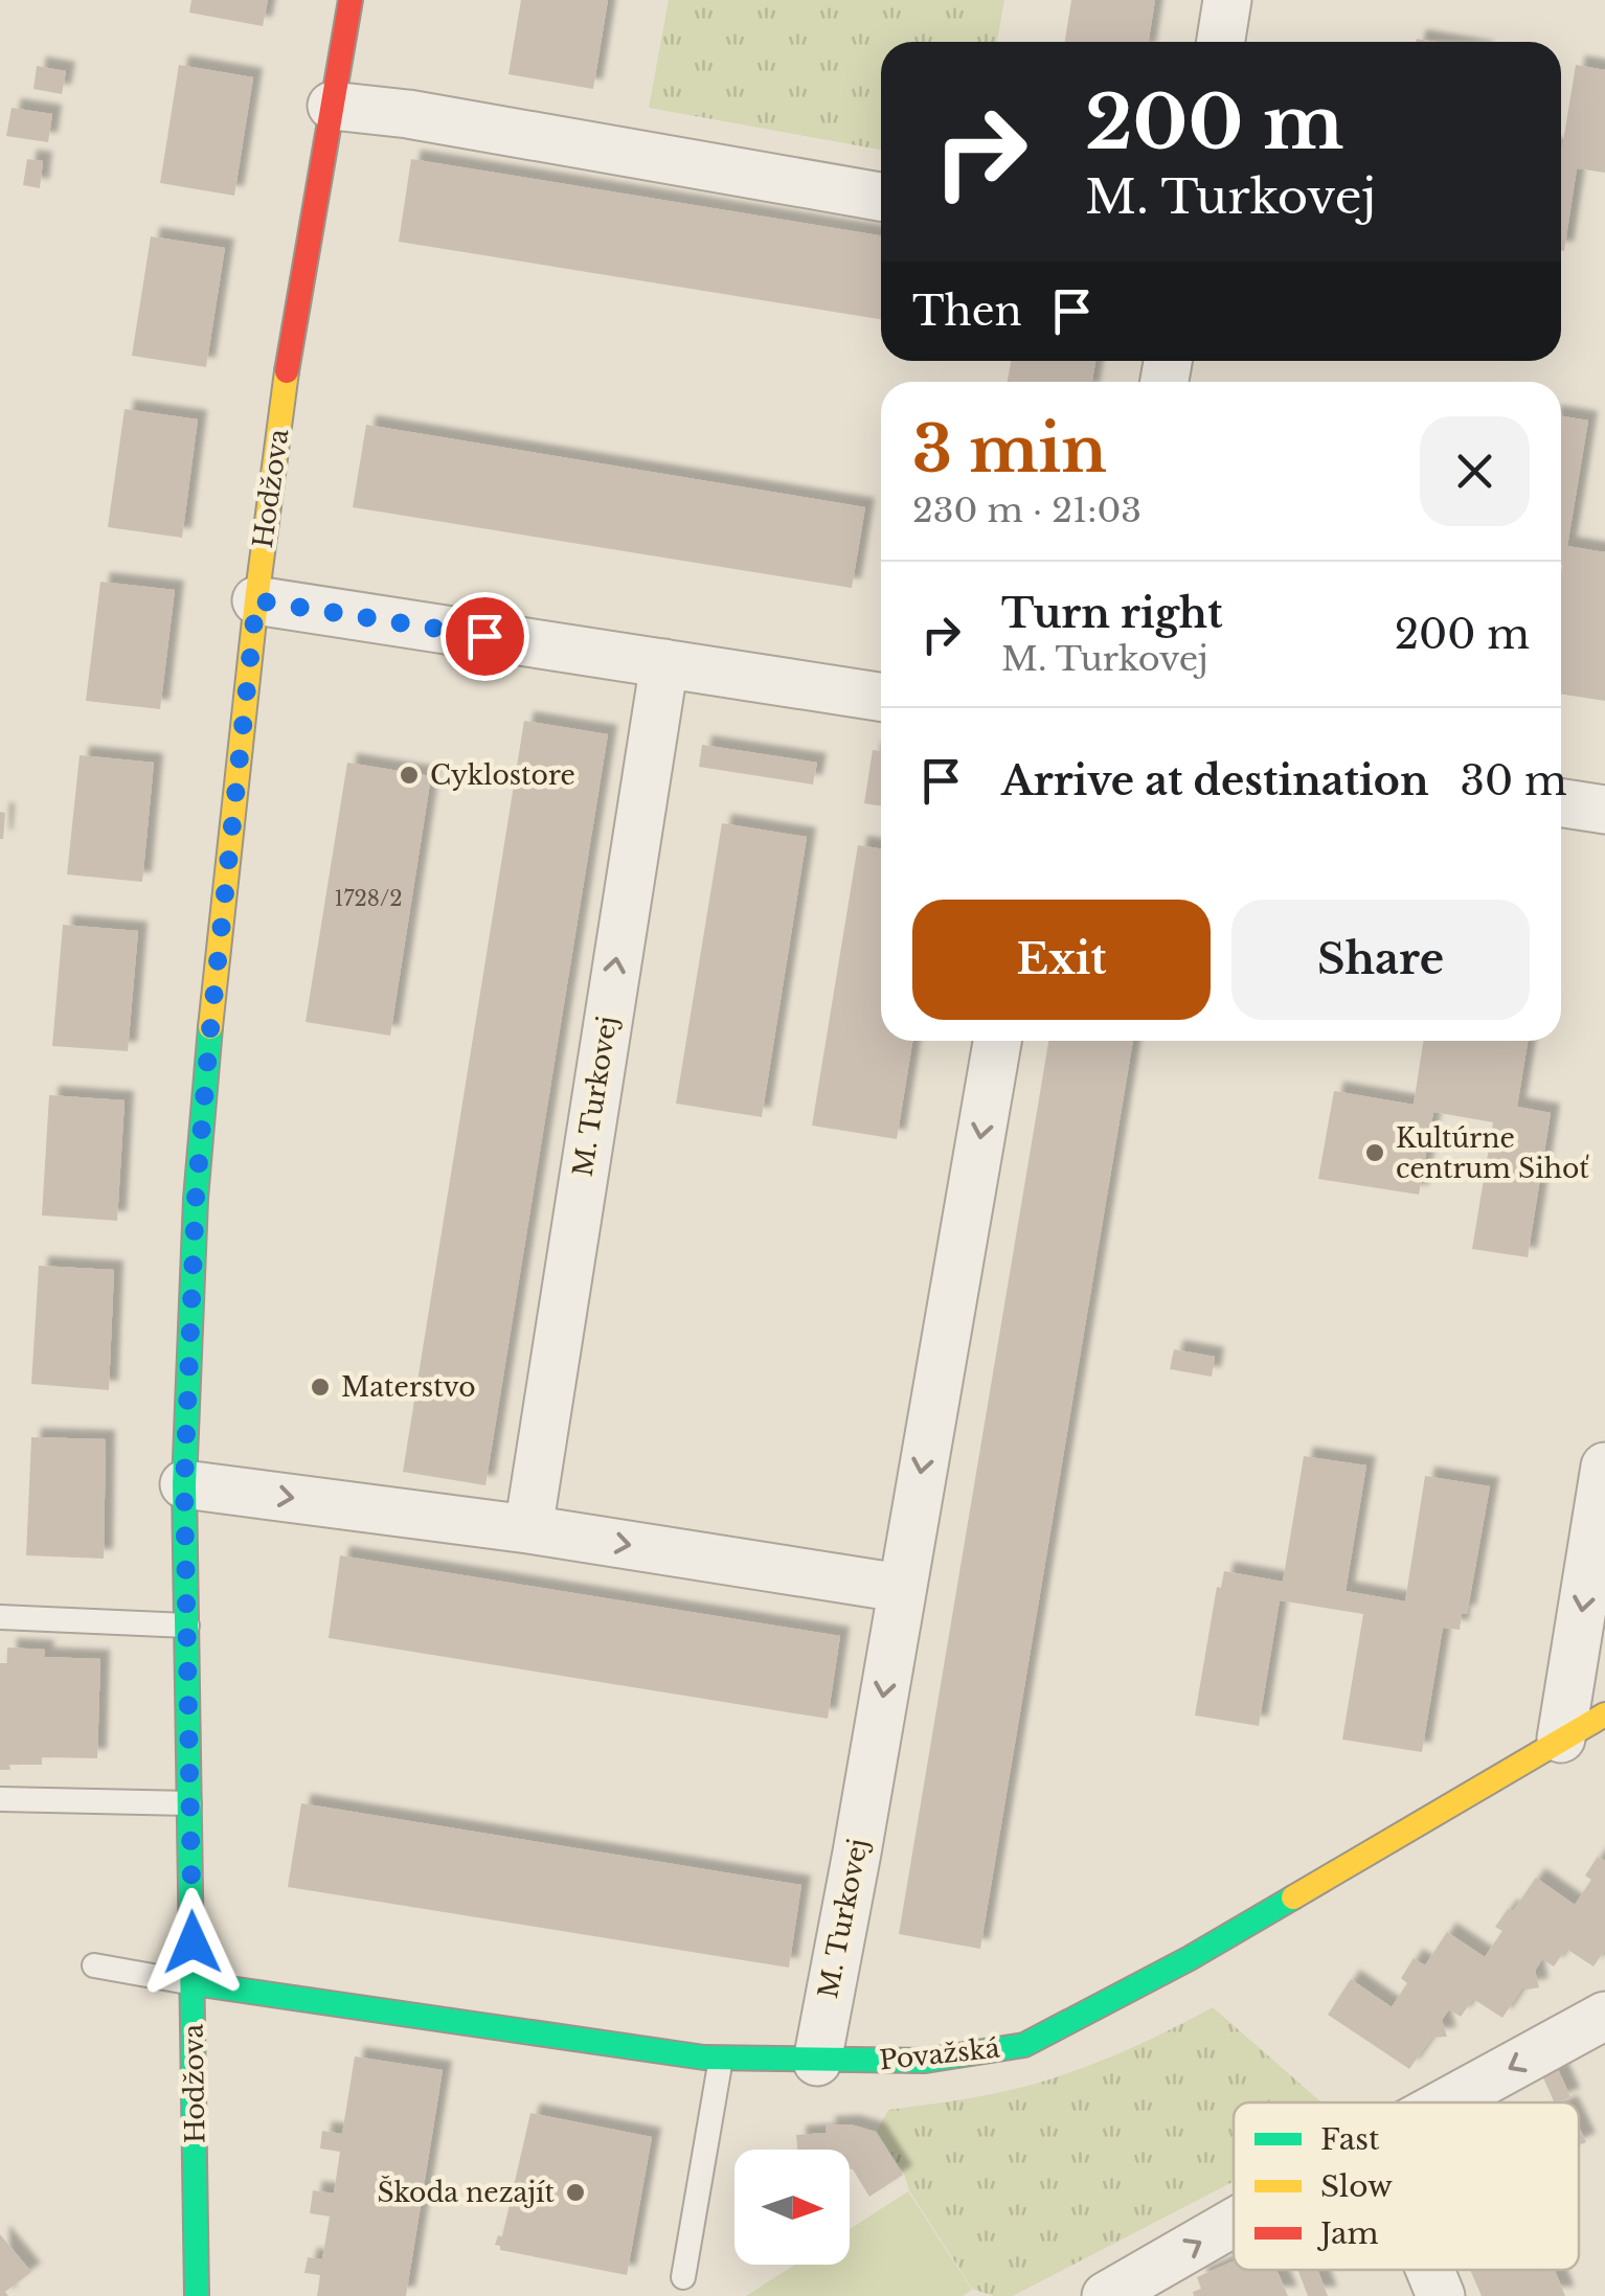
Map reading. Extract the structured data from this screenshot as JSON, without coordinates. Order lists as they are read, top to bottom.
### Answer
{
  "streets": {
    "street": ["Hodžova", "M. Turkovej", "Považská"]
  },
  "crossings": [
    ["Hodžova", "Považská"],
    ["M. Turkovej", "Považská"]
  ],
  "places": [
    "Cyklostore",
    "Kultúrne centrum Sihoť",
    "Materstvo",
    "Škoda nezajít"
  ],
  "house_numbers": ["1728/2"],
  "legend": ["Fast", "Slow", "Jam"],
  "north": "right",
  "page": {
    "turn": ["200 m", "M. Turkovej"],
    "then": "Then",
    "heading": ["3 min", "230 m · 21:03"],
    "list": [
      {
        "name": "Turn right",
        "note": "M. Turkovej",
        "value": "200 m"
      },
      {
        "name": "Arrive at destination",
        "value": "30 m"
      }
    ],
    "buttons": ["Exit", "Share"]
  }
}
